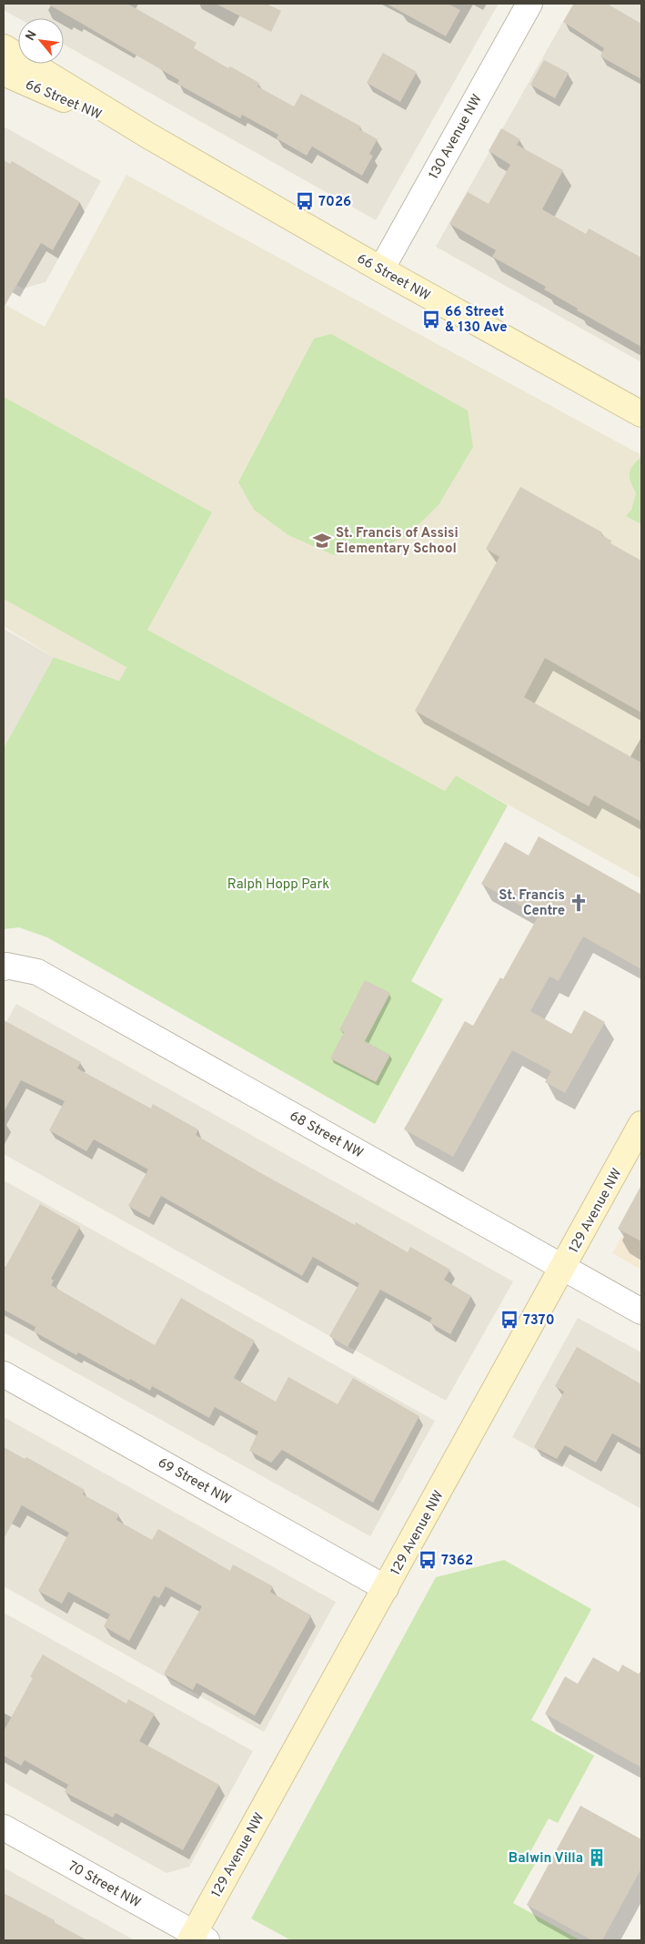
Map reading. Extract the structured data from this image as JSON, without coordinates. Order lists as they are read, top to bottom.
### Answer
{
  "streets": {
    "street": [
      "66 Street NW",
      "130 Avenue NW",
      "68 Street NW",
      "129 Avenue NW",
      "69 Street NW",
      "70 Street NW"
    ]
  },
  "crossings": [
    ["66 Street NW", "130 Avenue NW"],
    ["68 Street NW", "129 Avenue NW"],
    ["129 Avenue NW", "69 Street NW"],
    ["129 Avenue NW", "70 Street NW"]
  ],
  "parks": ["Ralph Hopp Park"],
  "places": {
    "bus stop": [
      "7026",
      "66 Street & 130 Ave",
      "7370",
      "7362"
    ],
    "school or university": ["St. Francis of Assisi Elementary School"],
    "church": ["St. Francis Centre"],
    "building": ["Balwin Villa"]
  },
  "north": "top left"
}
